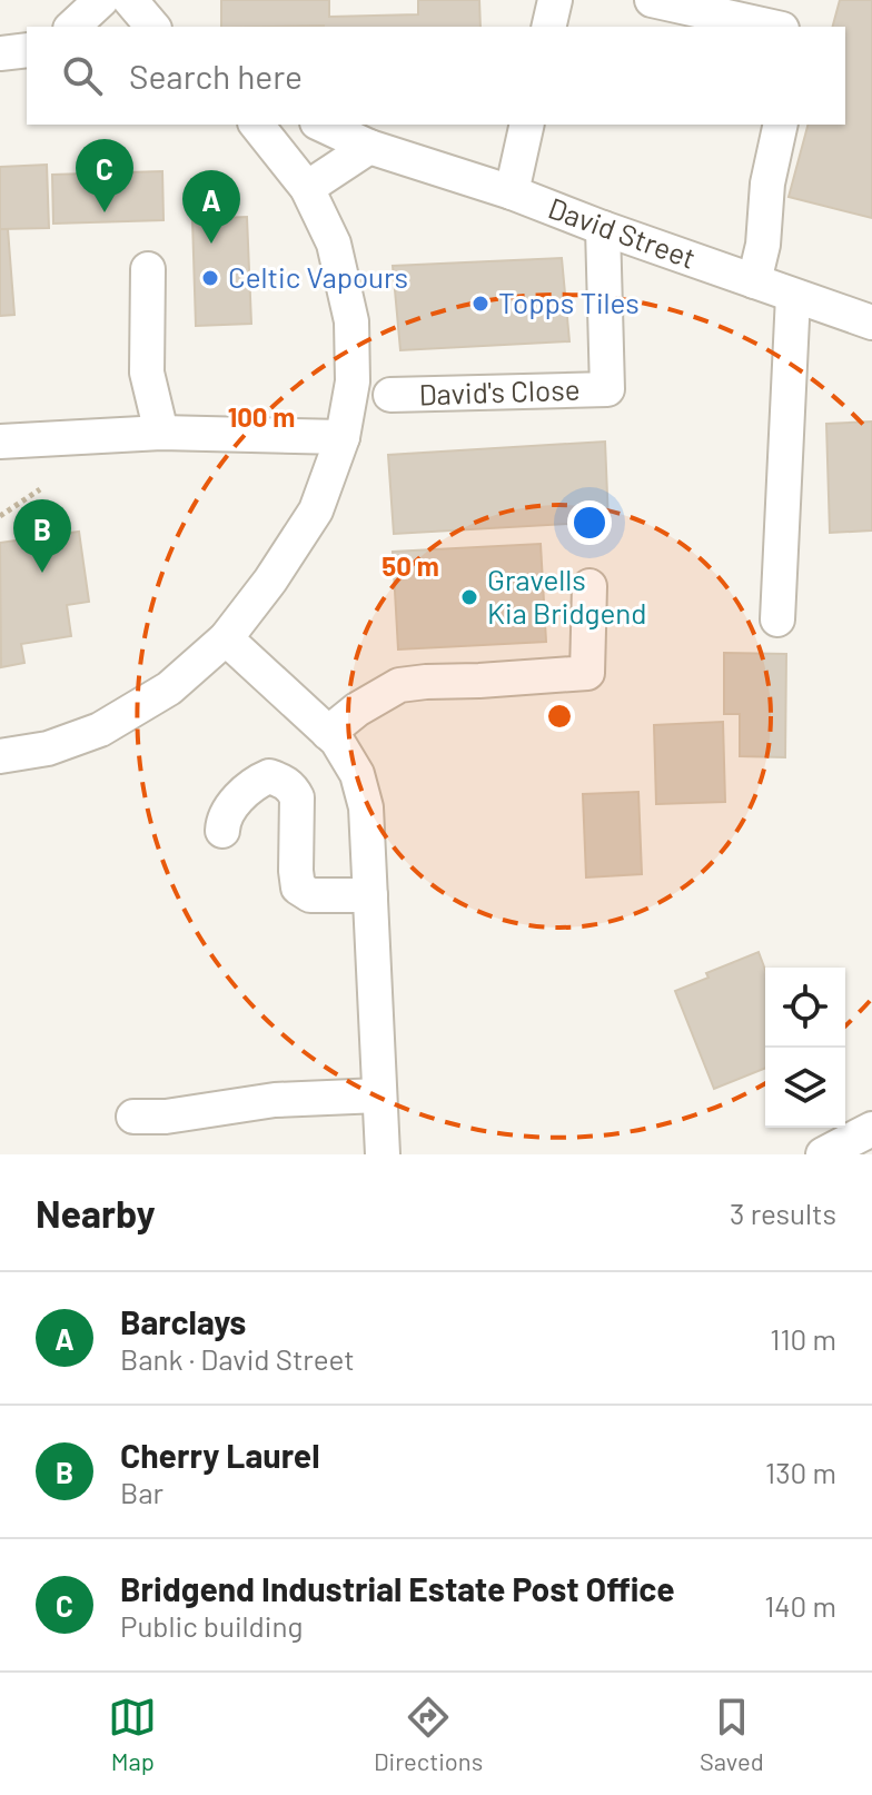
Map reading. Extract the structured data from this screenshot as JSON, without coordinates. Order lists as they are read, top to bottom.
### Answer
{
  "streets": {
    "street": ["David Street", "David's Close"]
  },
  "crossings": [
    ["David Street", "David's Close"]
  ],
  "places": ["Celtic Vapours", "Topps Tiles", "Gravells Kia Bridgend"],
  "page": {
    "search": "Search here",
    "pins": ["C", "A", "B"],
    "heading": ["Nearby", "3 results"],
    "list": [
      {
        "mark": "A",
        "name": "Barclays",
        "note": "Bank · David Street",
        "value": "110 m"
      },
      {
        "mark": "B",
        "name": "Cherry Laurel",
        "note": "Bar",
        "value": "130 m"
      },
      {
        "mark": "C",
        "name": "Bridgend Industrial Estate Post Office",
        "note": "Public building",
        "value": "140 m"
      }
    ],
    "nav": ["Map", "Directions", "Saved"]
  },
  "rings": ["100 m", "50 m"]
}
